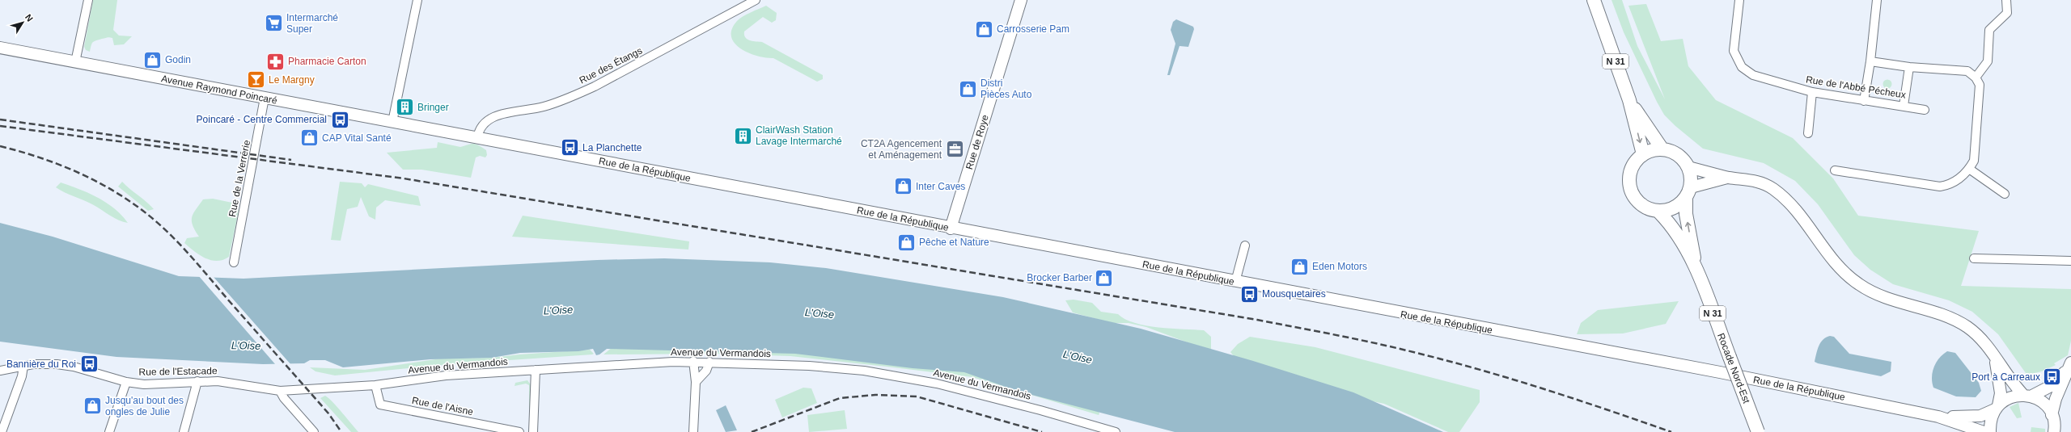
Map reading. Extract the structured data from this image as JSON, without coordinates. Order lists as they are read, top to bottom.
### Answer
{
  "streets": {
    "main road": [
      "N 31",
      "Avenue Raymond Poincaré",
      "Rue de Roye",
      "Rue de la République",
      "Rocade Nord-Est"
    ],
    "street": [
      "Rue des Étangs",
      "Rue de l'Abbé Pécheux",
      "Rue de la Verrerie",
      "Avenue du Vermandois",
      "Rue de l'Estacade",
      "Rue de l'Aisne"
    ]
  },
  "crossings": [
    ["N 31", "Rocade Nord-Est"],
    ["Rue des Étangs", "Rue de la République"],
    ["Avenue Raymond Poincaré", "Rue de la République"],
    ["Avenue Raymond Poincaré", "Rue de la Verrerie"],
    ["Rue de Roye", "Rue de la République"],
    ["Avenue du Vermandois", "Rue de l'Estacade"],
    ["Avenue du Vermandois", "Rue de l'Aisne"]
  ],
  "water": ["L'Oise"],
  "places": {
    "supermarket": ["Intermarché Super"],
    "shop": [
      "Carrosserie Pam",
      "Godin",
      "Distri Pièces Auto",
      "CAP Vital Santé",
      "Inter Caves",
      "Pêche et Nature",
      "Eden Motors",
      "Brocker Barber",
      "Jusqu'au bout des ongles de Julie"
    ],
    "pharmacy": ["Pharmacie Carton"],
    "bar": ["Le Margny"],
    "building": ["Bringer", "ClairWash Station Lavage Intermarché"],
    "bus stop": [
      "Poincaré - Centre Commercial",
      "La Planchette",
      "Mousquetaires",
      "Bannière du Roi",
      "Port à Carreaux"
    ],
    "office": ["CT2A Agencement et Aménagement"]
  },
  "north": "top right"
}
